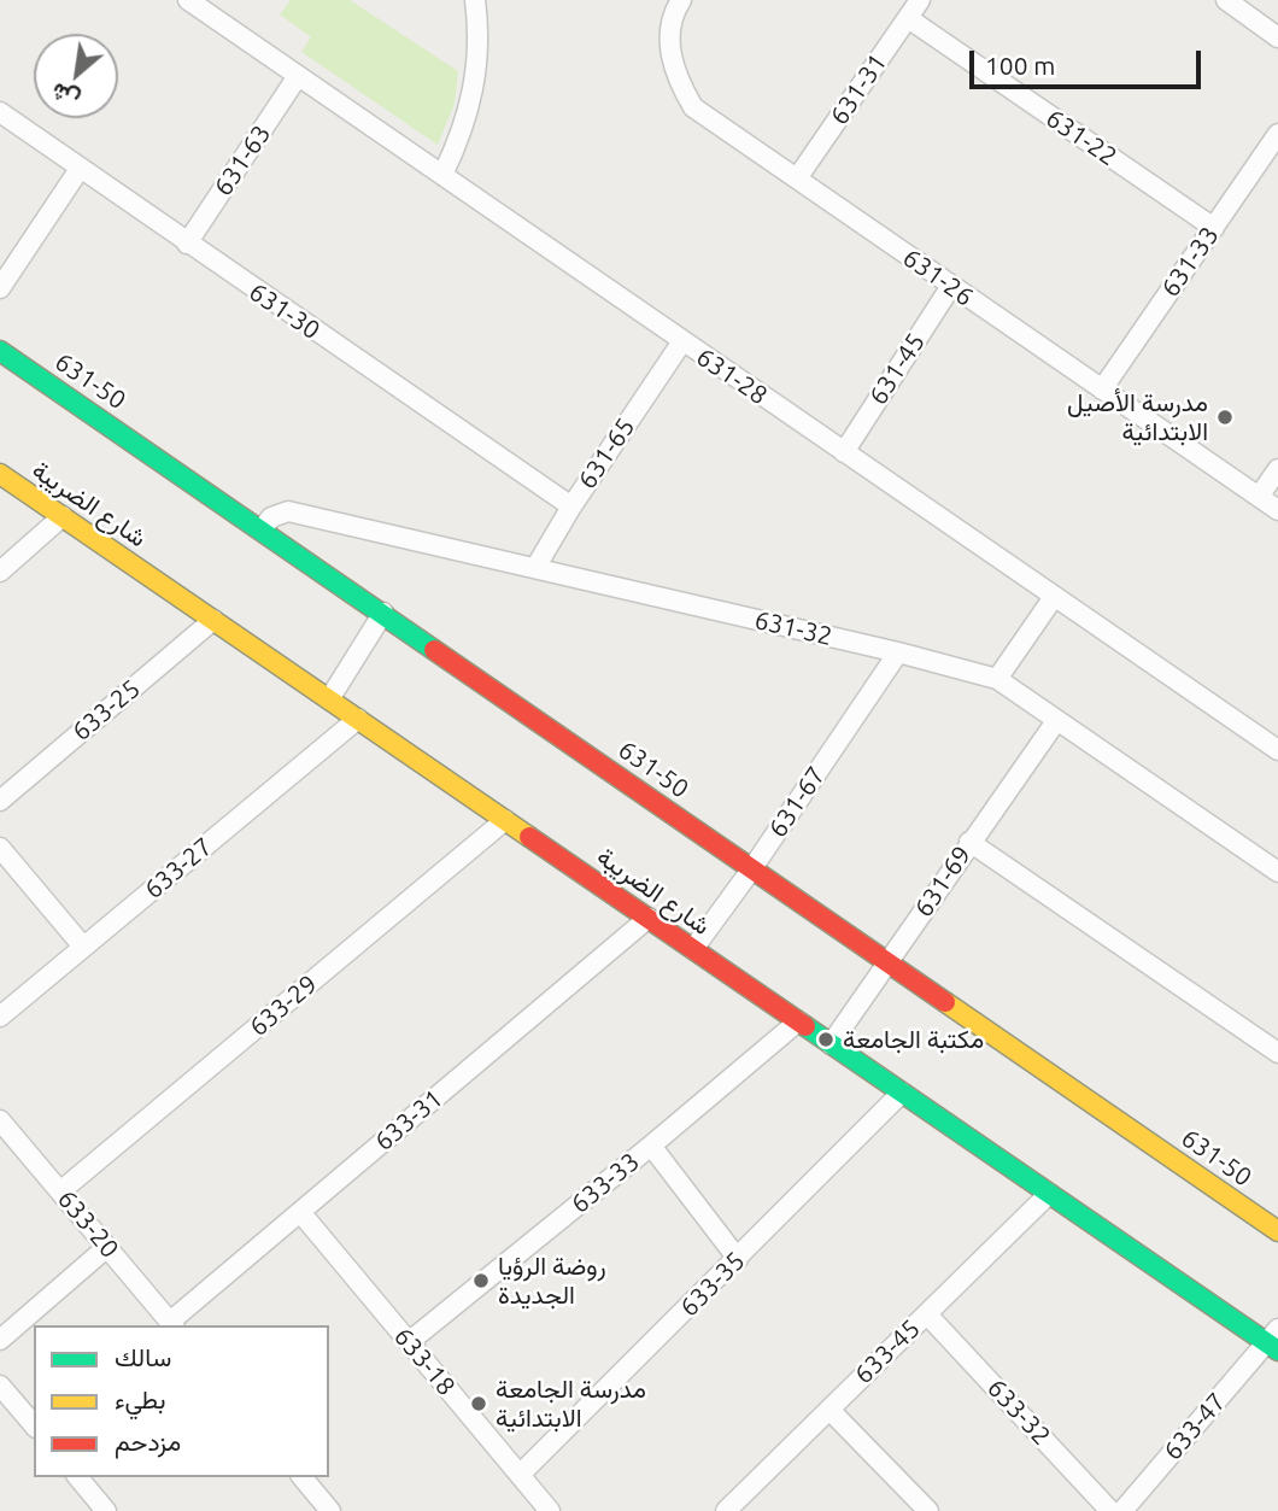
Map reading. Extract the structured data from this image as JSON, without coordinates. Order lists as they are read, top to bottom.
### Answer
{
  "streets": {
    "street": [
      "631-31",
      "631-22",
      "631-63",
      "631-33",
      "631-26",
      "631-30",
      "631-45",
      "631-28",
      "631-50",
      "631-65",
      "شارع الضريبة",
      "631-32",
      "633-25",
      "631-67",
      "633-27",
      "631-69",
      "633-29",
      "633-31",
      "633-33",
      "633-20",
      "633-35",
      "633-45",
      "633-18",
      "633-32",
      "633-47"
    ]
  },
  "crossings": [
    ["631-31", "631-22"],
    ["631-31", "631-26"],
    ["631-22", "631-33"],
    ["631-63", "631-30"],
    ["631-63", "631-28"],
    ["631-33", "631-26"],
    ["631-26", "631-45"],
    ["631-30", "631-65"],
    ["631-45", "631-28"],
    ["631-28", "631-65"],
    ["631-50", "631-32"],
    ["631-50", "631-67"],
    ["631-50", "631-69"],
    ["631-65", "631-32"],
    ["شارع الضريبة", "633-25"],
    ["شارع الضريبة", "631-67"],
    ["شارع الضريبة", "633-27"],
    ["شارع الضريبة", "631-69"],
    ["شارع الضريبة", "633-29"],
    ["شارع الضريبة", "633-31"],
    ["شارع الضريبة", "633-33"],
    ["شارع الضريبة", "633-35"],
    ["شارع الضريبة", "633-45"],
    ["شارع الضريبة", "633-47"],
    ["631-32", "631-67"],
    ["631-32", "631-69"],
    ["633-29", "633-20"],
    ["633-31", "633-20"],
    ["633-31", "633-18"],
    ["633-33", "633-18"],
    ["633-35", "633-18"],
    ["633-45", "633-32"]
  ],
  "places": [
    "مدرسة الأصيل الابتدائية",
    "مكتبة الجامعة",
    "روضة الرؤيا الجديدة",
    "مدرسة الجامعة الابتدائية"
  ],
  "legend": ["سالك", "بطيء", "مزدحم"],
  "scale_bar": "100 m",
  "north": "bottom left"
}
